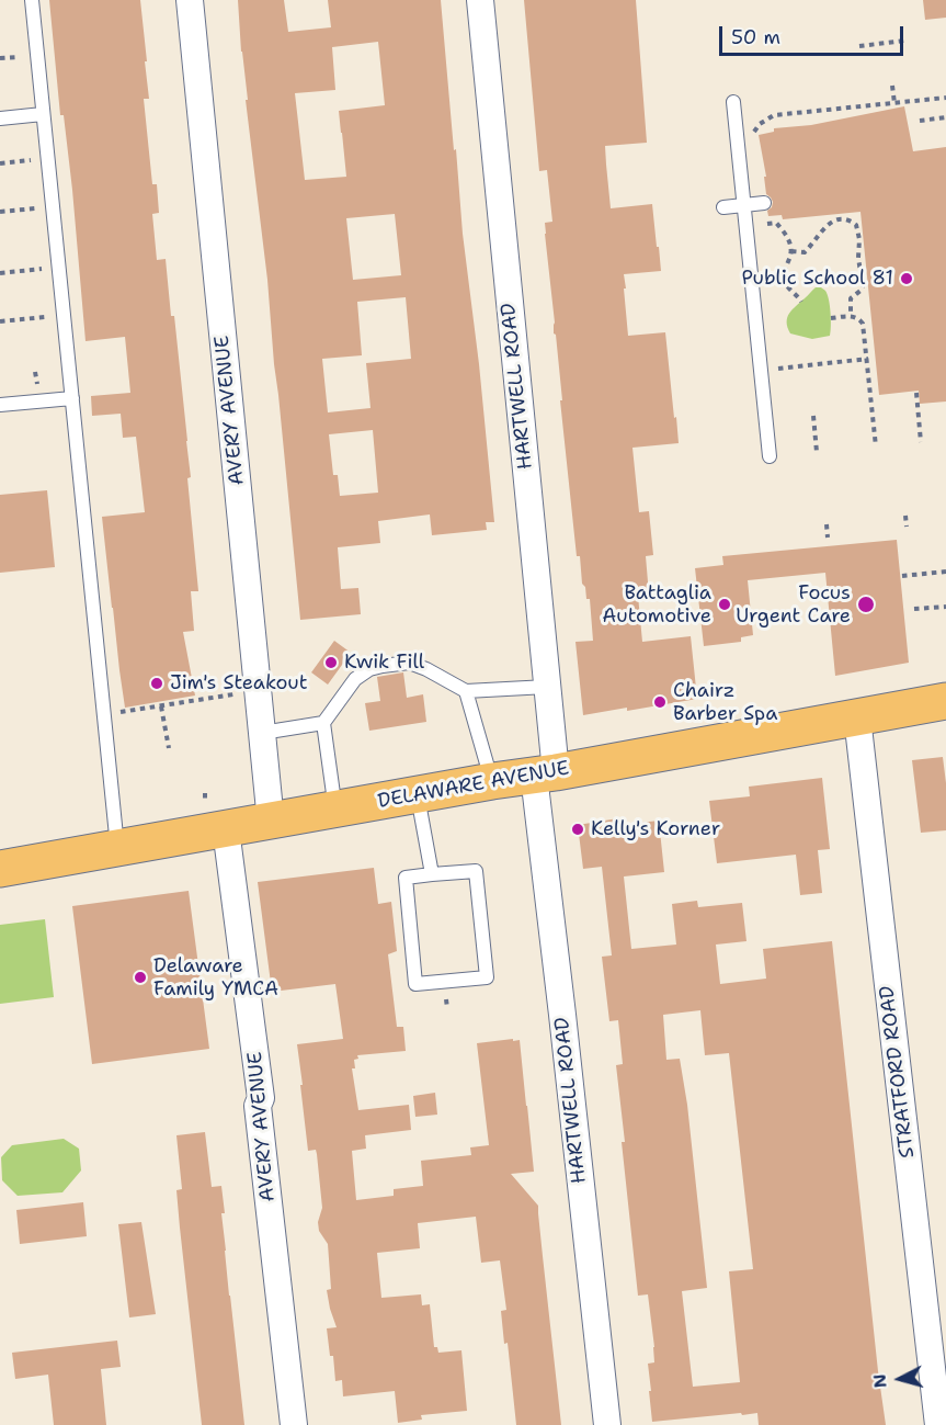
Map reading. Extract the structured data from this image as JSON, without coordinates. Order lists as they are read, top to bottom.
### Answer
{
  "streets": {
    "main road": ["DELAWARE AVENUE"],
    "street": ["HARTWELL ROAD", "AVERY AVENUE", "STRATFORD ROAD"]
  },
  "crossings": [
    ["HARTWELL ROAD", "DELAWARE AVENUE"],
    ["AVERY AVENUE", "DELAWARE AVENUE"],
    ["DELAWARE AVENUE", "STRATFORD ROAD"]
  ],
  "places": [
    "Public School 81",
    "Battaglia Automotive",
    "Focus Urgent Care",
    "Kwik Fill",
    "Jim's Steakout",
    "Chairz Barber Spa",
    "Kelly's Korner",
    "Delaware Family YMCA"
  ],
  "scale_bar": "50 m",
  "north": "left"
}
